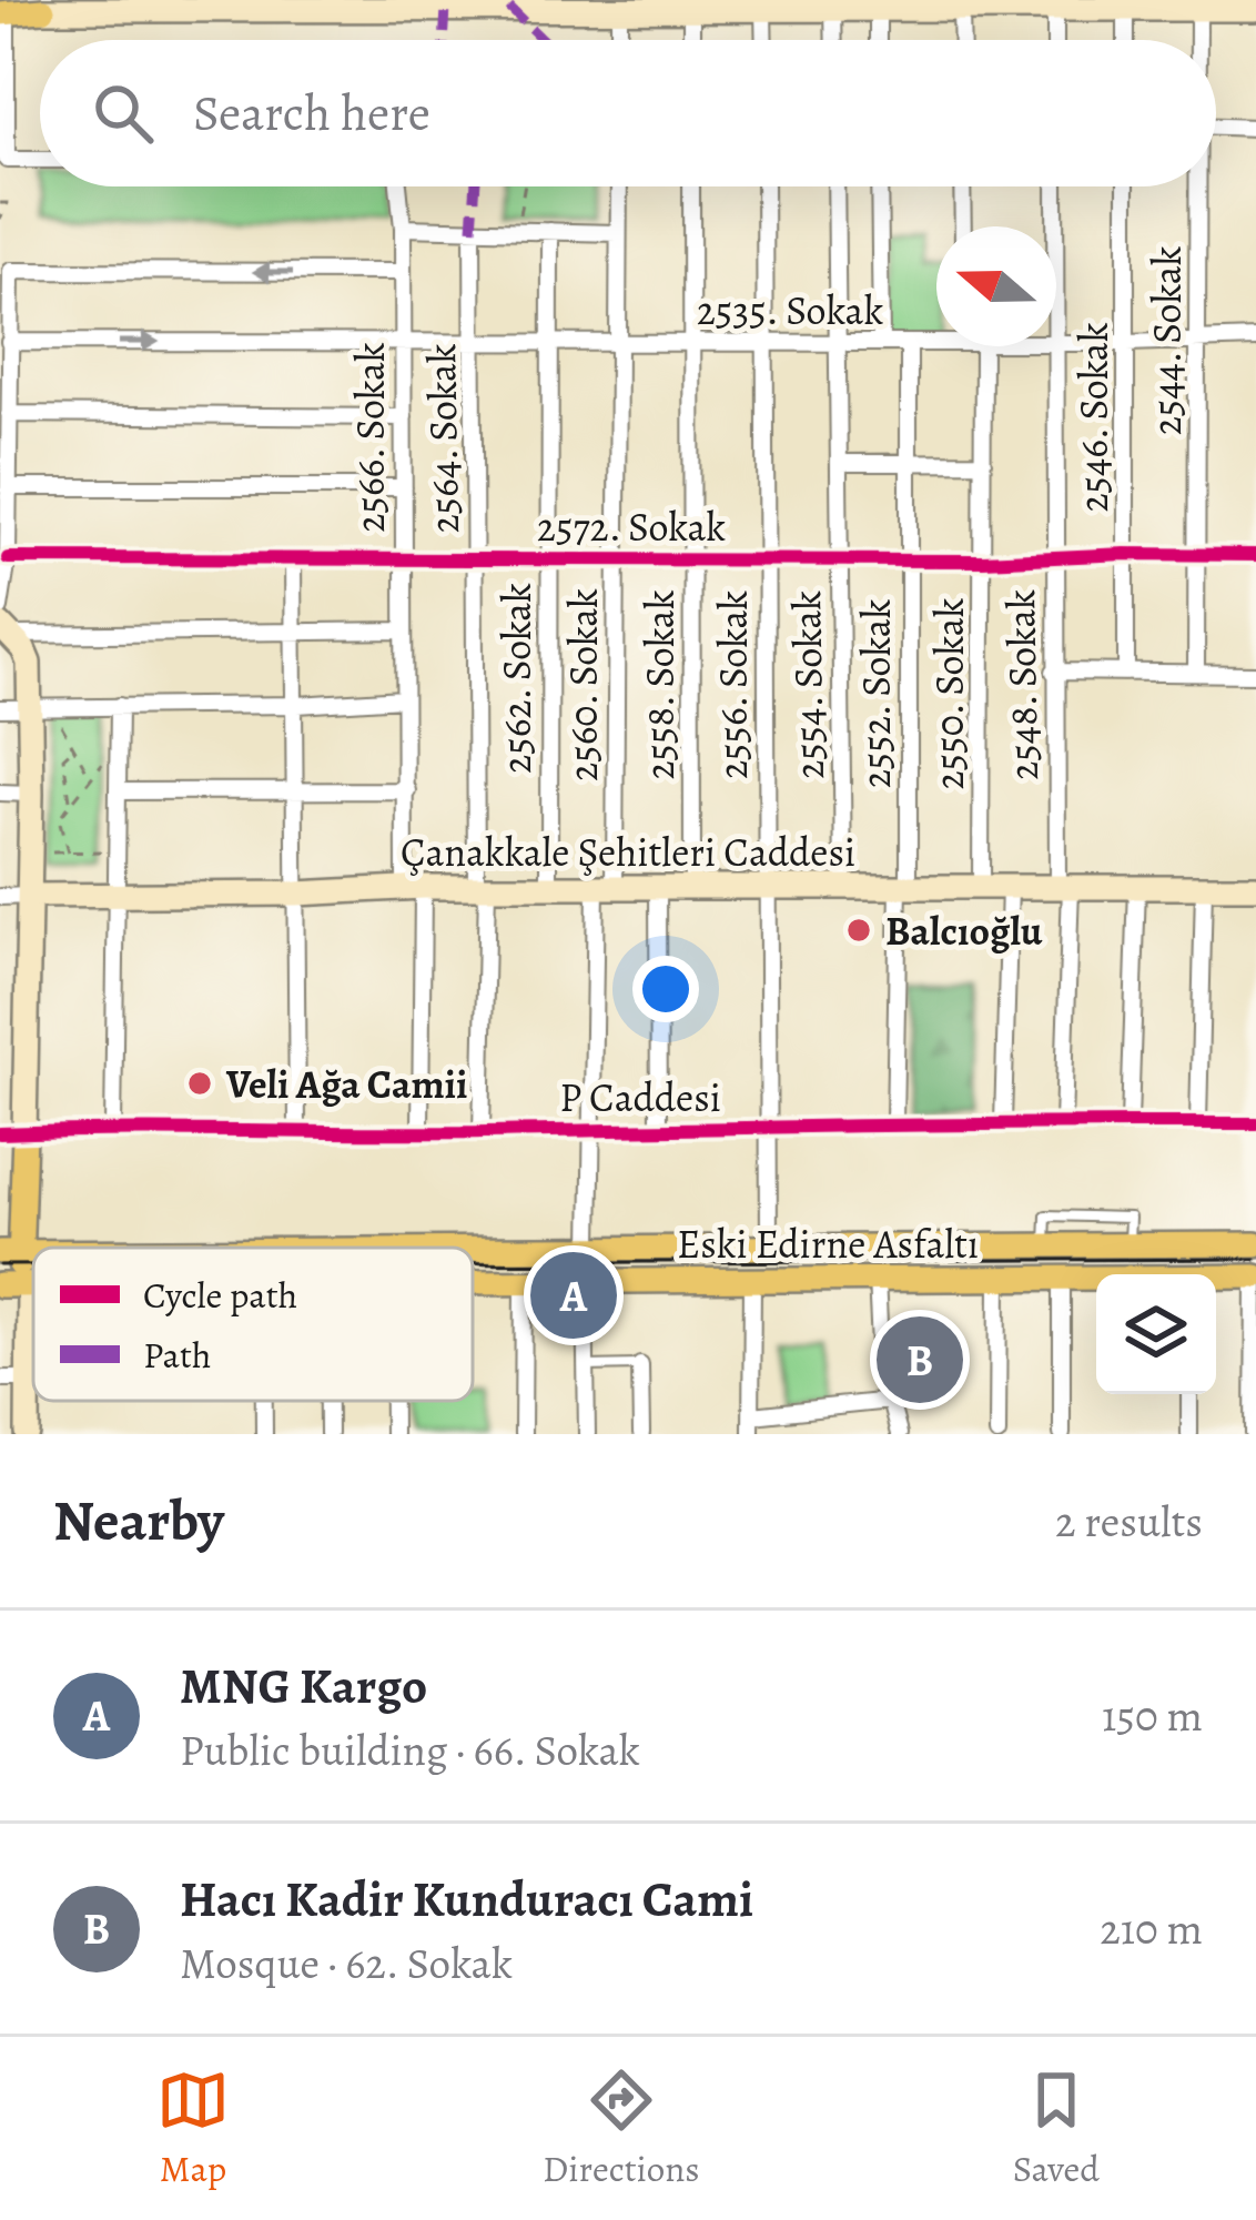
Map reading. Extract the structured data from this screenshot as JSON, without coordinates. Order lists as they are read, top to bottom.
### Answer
{
  "streets": {
    "main road": ["Çanakkale Şehitleri Caddesi", "Eski Edirne Asfaltı"],
    "street": [
      "2535. Sokak",
      "2544. Sokak",
      "2546. Sokak",
      "2566. Sokak",
      "2564. Sokak",
      "2572. Sokak",
      "2562. Sokak",
      "2560. Sokak",
      "2558. Sokak",
      "2556. Sokak",
      "2554. Sokak",
      "2548. Sokak",
      "2552. Sokak",
      "2550. Sokak",
      "P Caddesi"
    ]
  },
  "crossings": [
    ["2535. Sokak", "2544. Sokak"],
    ["2535. Sokak", "2546. Sokak"],
    ["2535. Sokak", "2566. Sokak"],
    ["2535. Sokak", "2564. Sokak"],
    ["2535. Sokak", "2562. Sokak"],
    ["2535. Sokak", "2560. Sokak"],
    ["2535. Sokak", "2558. Sokak"],
    ["2535. Sokak", "2556. Sokak"],
    ["2535. Sokak", "2554. Sokak"],
    ["2535. Sokak", "2552. Sokak"],
    ["2544. Sokak", "2572. Sokak"],
    ["2546. Sokak", "2572. Sokak"],
    ["2566. Sokak", "2572. Sokak"],
    ["2566. Sokak", "Çanakkale Şehitleri Caddesi"],
    ["2566. Sokak", "P Caddesi"],
    ["2564. Sokak", "2572. Sokak"],
    ["2564. Sokak", "Çanakkale Şehitleri Caddesi"],
    ["2564. Sokak", "P Caddesi"],
    ["2572. Sokak", "2562. Sokak"],
    ["2572. Sokak", "2560. Sokak"],
    ["2572. Sokak", "2558. Sokak"],
    ["2572. Sokak", "2556. Sokak"],
    ["2572. Sokak", "2554. Sokak"],
    ["2572. Sokak", "2548. Sokak"],
    ["2572. Sokak", "2552. Sokak"],
    ["2572. Sokak", "2550. Sokak"],
    ["2562. Sokak", "Çanakkale Şehitleri Caddesi"],
    ["2560. Sokak", "Çanakkale Şehitleri Caddesi"],
    ["2560. Sokak", "P Caddesi"],
    ["2560. Sokak", "Eski Edirne Asfaltı"],
    ["2558. Sokak", "Çanakkale Şehitleri Caddesi"],
    ["2556. Sokak", "Çanakkale Şehitleri Caddesi"],
    ["2556. Sokak", "P Caddesi"],
    ["2556. Sokak", "Eski Edirne Asfaltı"],
    ["2554. Sokak", "Çanakkale Şehitleri Caddesi"],
    ["2548. Sokak", "Çanakkale Şehitleri Caddesi"],
    ["2548. Sokak", "P Caddesi"],
    ["2552. Sokak", "Çanakkale Şehitleri Caddesi"],
    ["2552. Sokak", "P Caddesi"],
    ["2550. Sokak", "Çanakkale Şehitleri Caddesi"]
  ],
  "places": ["Balcıoğlu", "Veli Ağa Camii"],
  "legend": ["Cycle path", "Path"],
  "north": "left",
  "page": {
    "search": "Search here",
    "pins": ["A", "B"],
    "heading": ["Nearby", "2 results"],
    "list": [
      {
        "mark": "A",
        "name": "MNG Kargo",
        "note": "Public building · 66. Sokak",
        "value": "150 m"
      },
      {
        "mark": "B",
        "name": "Hacı Kadir Kunduracı Cami",
        "note": "Mosque · 62. Sokak",
        "value": "210 m"
      }
    ],
    "nav": ["Map", "Directions", "Saved"]
  }
}
